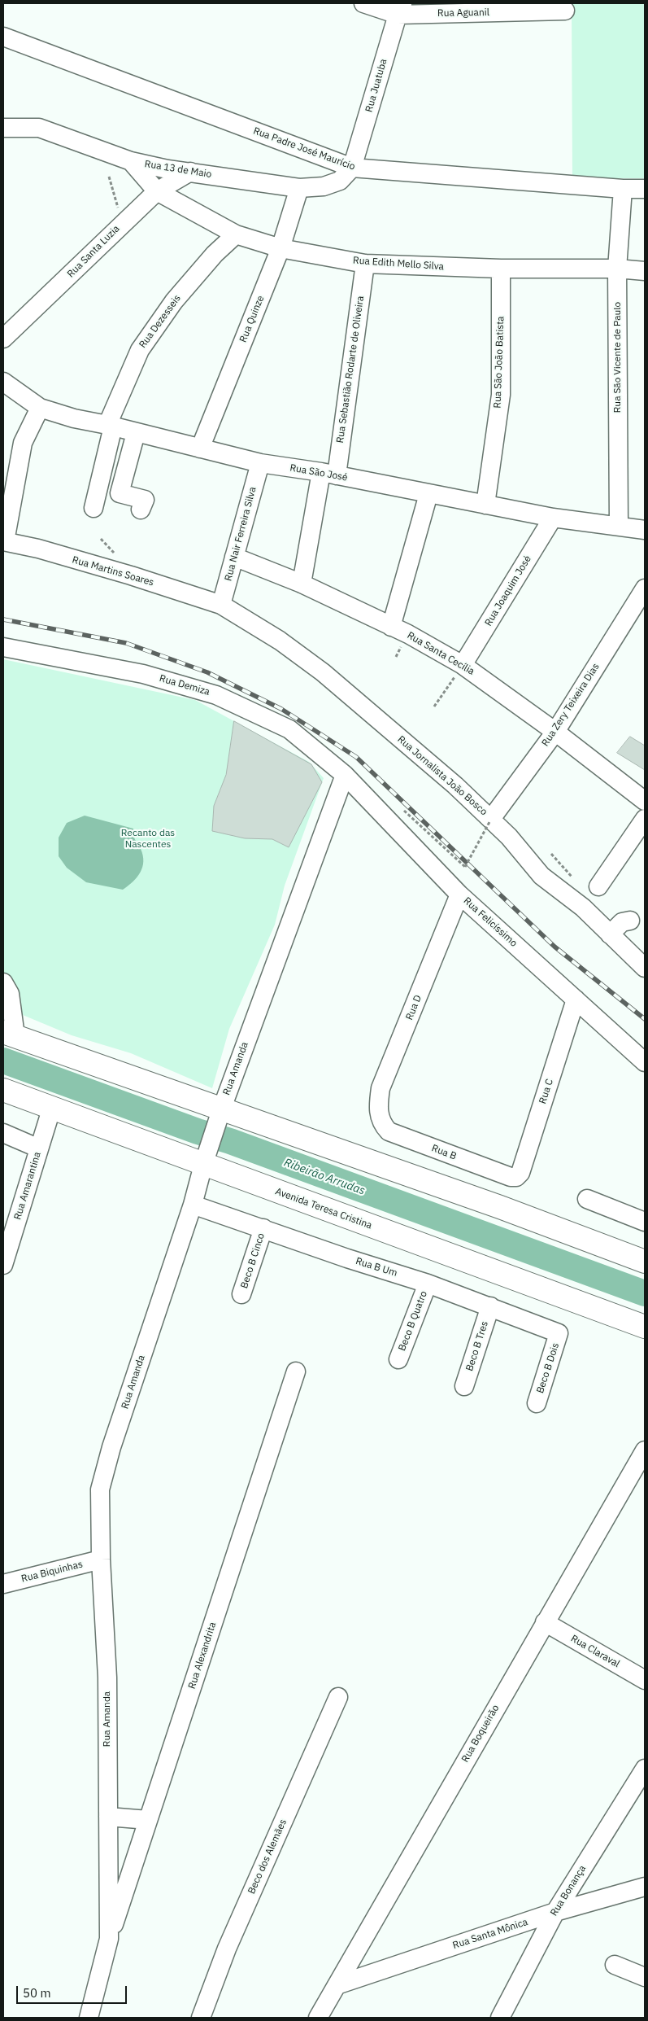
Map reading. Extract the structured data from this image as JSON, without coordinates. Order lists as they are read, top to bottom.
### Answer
{
  "streets": {
    "main road": ["Avenida Teresa Cristina"],
    "street": [
      "Rua Aguanil",
      "Rua Juatuba",
      "Rua Padre José Maurício",
      "Rua 13 de Maio",
      "Rua Santa Luzia",
      "Rua Edith Mello Silva",
      "Rua Quinze",
      "Rua Dezesseis",
      "Rua São Vicente de Paulo",
      "Rua São João Batista",
      "Rua Sebastião Rodarte de Oliveira",
      "Rua São José",
      "Rua Nair Ferreira Silva",
      "Rua Martins Soares",
      "Rua Joaquim José",
      "Rua Santa Cecília",
      "Rua Demiza",
      "Rua Zery Teixeira Dias",
      "Rua Jornalista João Bosco",
      "Rua Felicíssimo",
      "Rua D",
      "Rua Amanda",
      "Rua C",
      "Rua B",
      "Rua Amarantina",
      "Beco B Cinco",
      "Rua B Um",
      "Beco B Quatro",
      "Beco B Tres",
      "Beco B Dois",
      "Rua Biquinhas",
      "Rua Claraval",
      "Rua Alexandrita",
      "Rua Boqueirão",
      "Beco dos Alemães",
      "Rua Bonança",
      "Rua Santa Mônica"
    ]
  },
  "crossings": [
    ["Rua Aguanil", "Rua Juatuba"],
    ["Rua Juatuba", "Rua Padre José Maurício"],
    ["Rua Juatuba", "Rua 13 de Maio"],
    ["Rua Padre José Maurício", "Rua 13 de Maio"],
    ["Rua Padre José Maurício", "Rua São Vicente de Paulo"],
    ["Rua 13 de Maio", "Rua Santa Luzia"],
    ["Rua 13 de Maio", "Rua Edith Mello Silva"],
    ["Rua 13 de Maio", "Rua Quinze"],
    ["Rua Santa Luzia", "Rua Edith Mello Silva"],
    ["Rua Edith Mello Silva", "Rua Quinze"],
    ["Rua Edith Mello Silva", "Rua Dezesseis"],
    ["Rua Edith Mello Silva", "Rua São Vicente de Paulo"],
    ["Rua Edith Mello Silva", "Rua São João Batista"],
    ["Rua Edith Mello Silva", "Rua Sebastião Rodarte de Oliveira"],
    ["Rua Quinze", "Rua São José"],
    ["Rua Dezesseis", "Rua São José"],
    ["Rua São Vicente de Paulo", "Rua São José"],
    ["Rua São João Batista", "Rua São José"],
    ["Rua Sebastião Rodarte de Oliveira", "Rua São José"],
    ["Rua Sebastião Rodarte de Oliveira", "Rua Santa Cecília"],
    ["Rua São José", "Rua Nair Ferreira Silva"],
    ["Rua São José", "Rua Joaquim José"],
    ["Rua Nair Ferreira Silva", "Rua Martins Soares"],
    ["Rua Nair Ferreira Silva", "Rua Santa Cecília"],
    ["Rua Nair Ferreira Silva", "Rua Jornalista João Bosco"],
    ["Rua Martins Soares", "Rua Jornalista João Bosco"],
    ["Rua Joaquim José", "Rua Santa Cecília"],
    ["Rua Santa Cecília", "Rua Zery Teixeira Dias"],
    ["Rua Demiza", "Rua Felicíssimo"],
    ["Rua Demiza", "Rua Amanda"],
    ["Rua Zery Teixeira Dias", "Rua Jornalista João Bosco"],
    ["Rua Felicíssimo", "Rua D"],
    ["Rua Felicíssimo", "Rua Amanda"],
    ["Rua Felicíssimo", "Rua C"],
    ["Rua D", "Rua B"],
    ["Rua Amanda", "Avenida Teresa Cristina"],
    ["Rua Amanda", "Rua B Um"],
    ["Rua Amanda", "Rua Biquinhas"],
    ["Rua Amanda", "Rua Alexandrita"],
    ["Rua C", "Rua B"],
    ["Rua Amarantina", "Avenida Teresa Cristina"],
    ["Beco B Cinco", "Rua B Um"],
    ["Rua B Um", "Beco B Quatro"],
    ["Rua B Um", "Beco B Tres"],
    ["Rua B Um", "Beco B Dois"],
    ["Rua Claraval", "Rua Boqueirão"],
    ["Rua Boqueirão", "Rua Santa Mônica"],
    ["Rua Bonança", "Rua Santa Mônica"]
  ],
  "water": ["Ribeirão Arrudas"],
  "parks": ["Recanto das Nascentes"],
  "scale_bar": "50 m"
}
